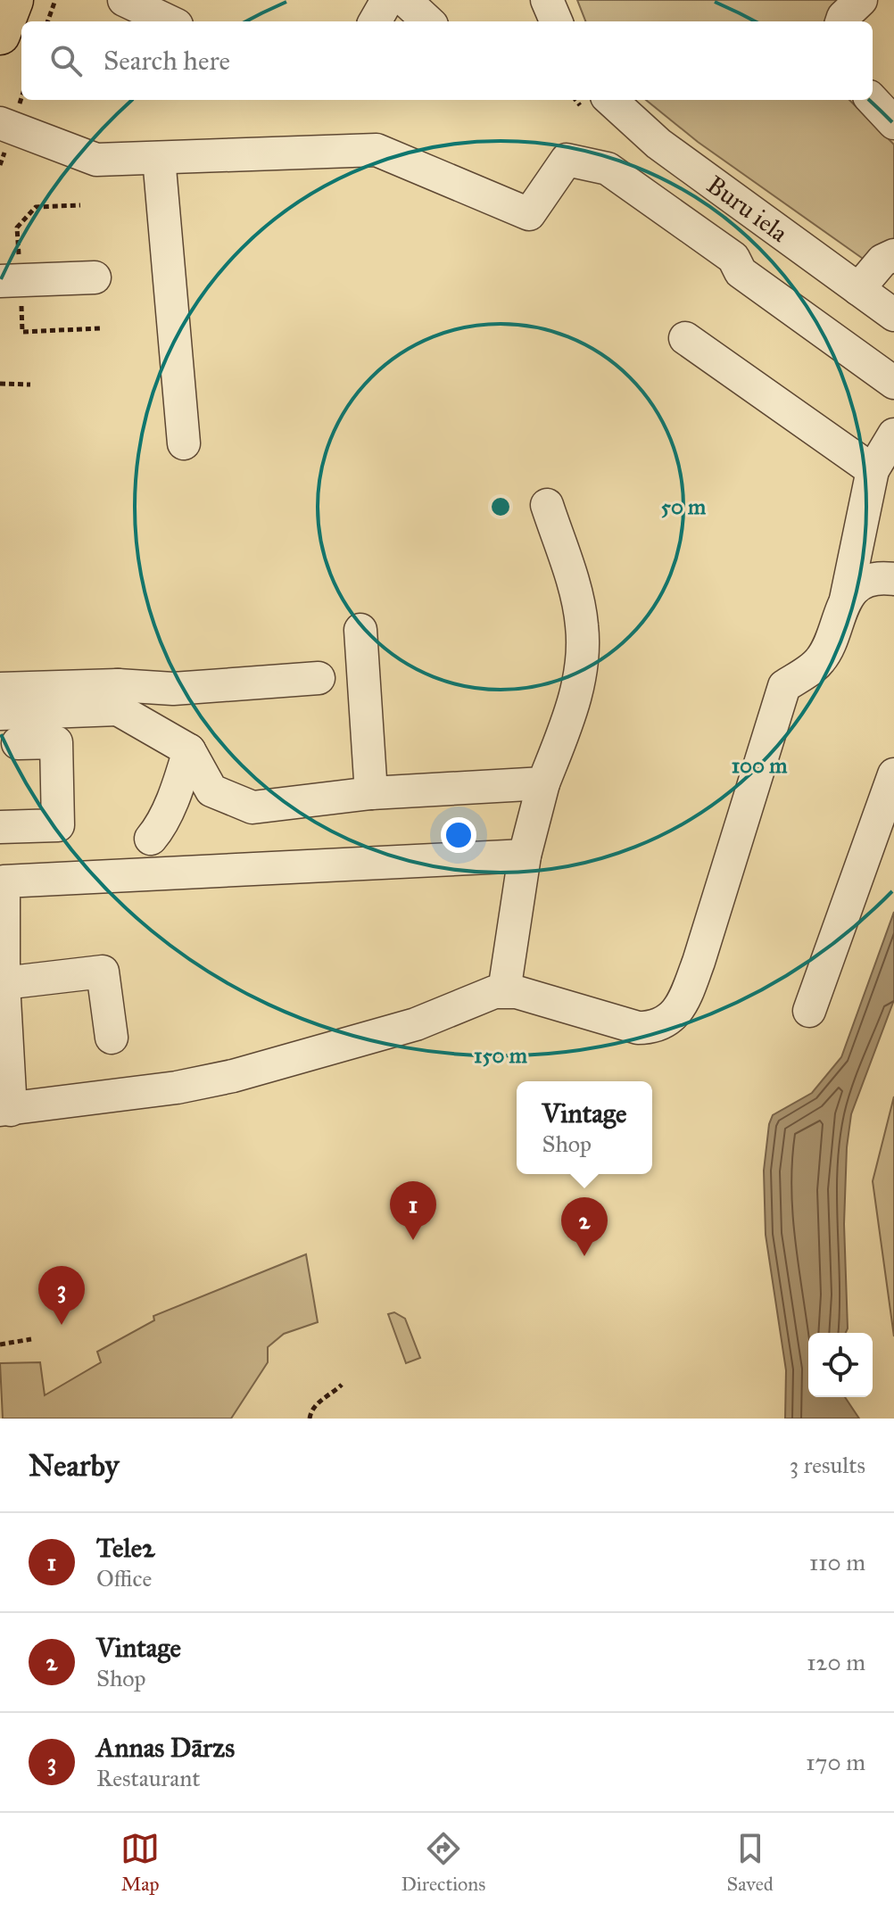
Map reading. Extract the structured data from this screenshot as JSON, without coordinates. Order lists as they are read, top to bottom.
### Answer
{
  "streets": {
    "street": ["Buru iela"]
  },
  "page": {
    "search": "Search here",
    "popup": ["Vintage", "Shop"],
    "pins": ["1", "2", "3"],
    "heading": ["Nearby", "3 results"],
    "list": [
      {
        "mark": "1",
        "name": "Tele2",
        "note": "Office",
        "value": "110 m"
      },
      {
        "mark": "2",
        "name": "Vintage",
        "note": "Shop",
        "value": "120 m"
      },
      {
        "mark": "3",
        "name": "Annas Dārzs",
        "note": "Restaurant",
        "value": "170 m"
      }
    ],
    "nav": ["Map", "Directions", "Saved"]
  },
  "rings": ["50 m", "100 m", "150 m"]
}
